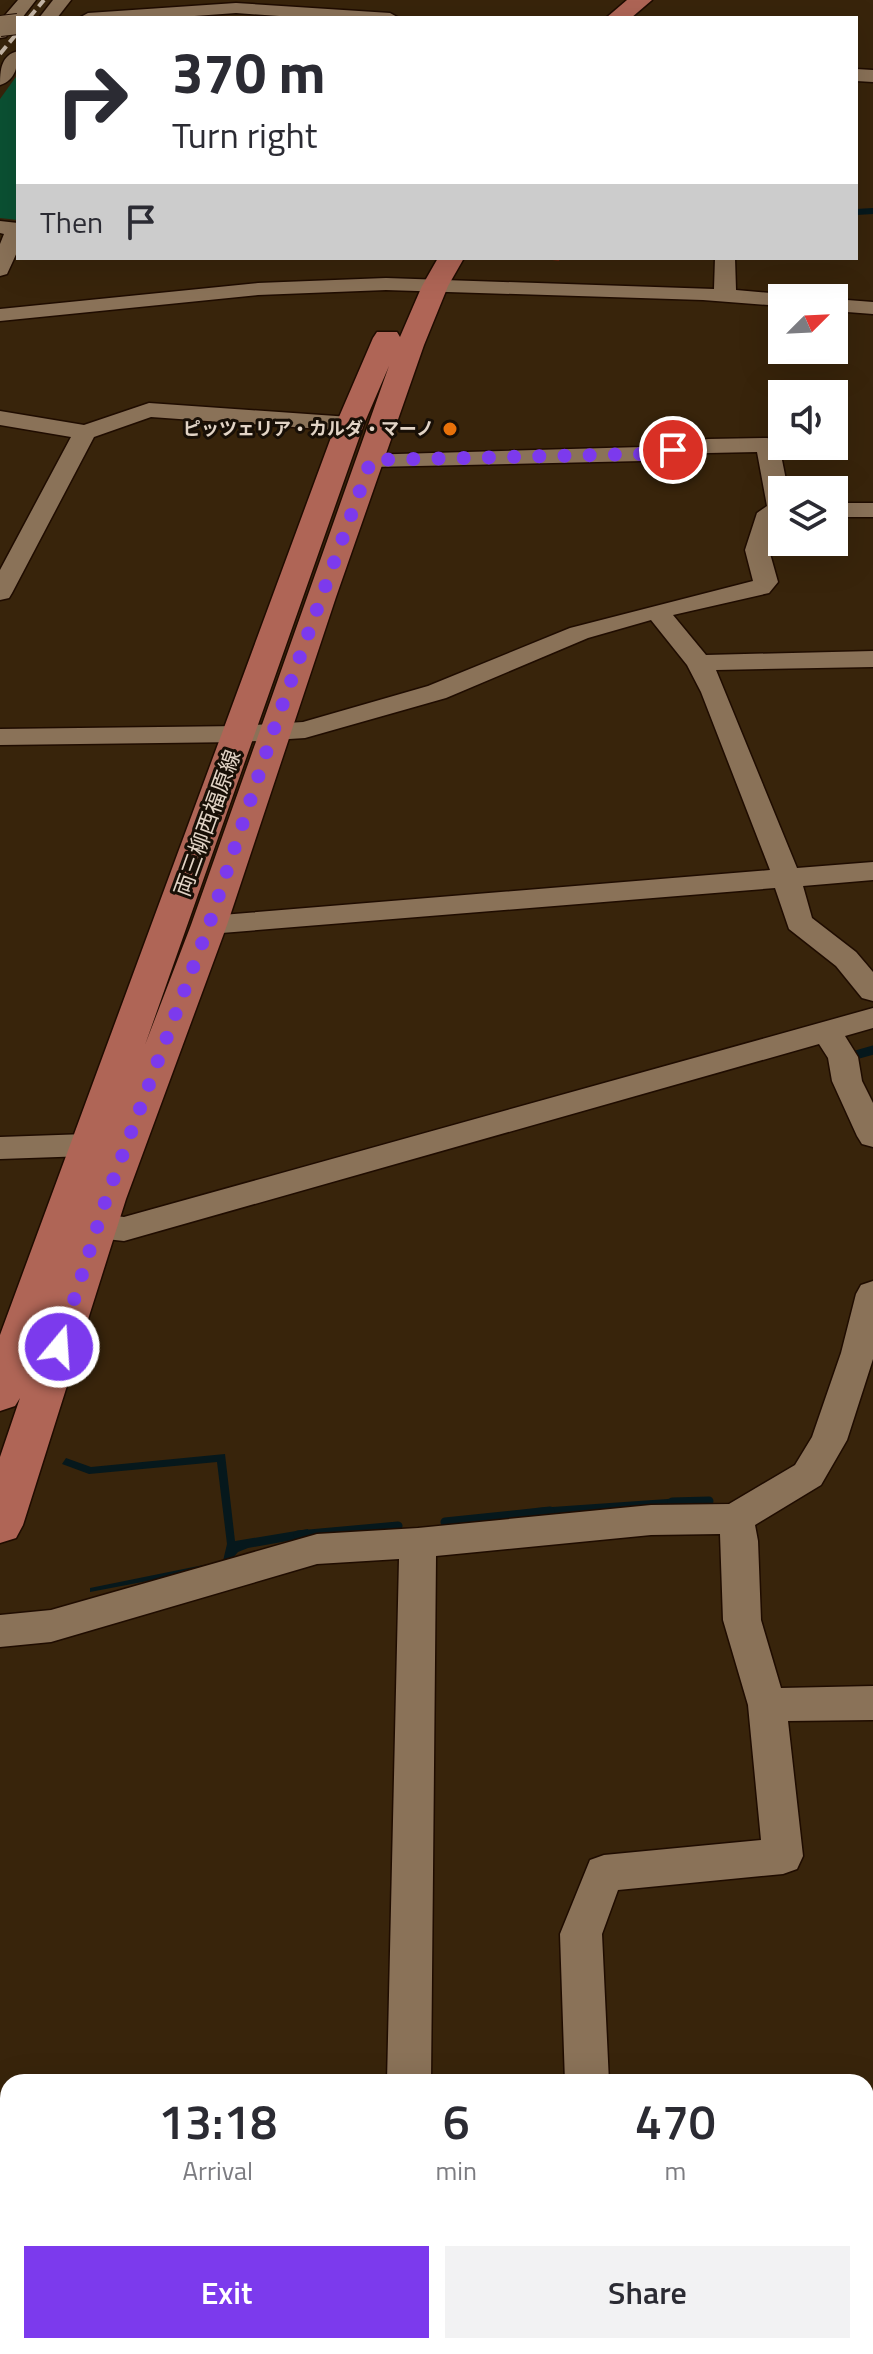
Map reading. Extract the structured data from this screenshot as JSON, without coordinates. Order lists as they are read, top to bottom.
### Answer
{
  "streets": {
    "main road": ["両三柳西福原線"]
  },
  "places": ["ピッツェリア・カルダ・マーノ"],
  "north": "top right",
  "page": {
    "turn": ["370 m", "Turn right"],
    "then": "Then",
    "eta": [
      "13:18",
      "Arrival",
      "6",
      "min",
      "470",
      "m"
    ],
    "buttons": ["Exit", "Share"]
  }
}
